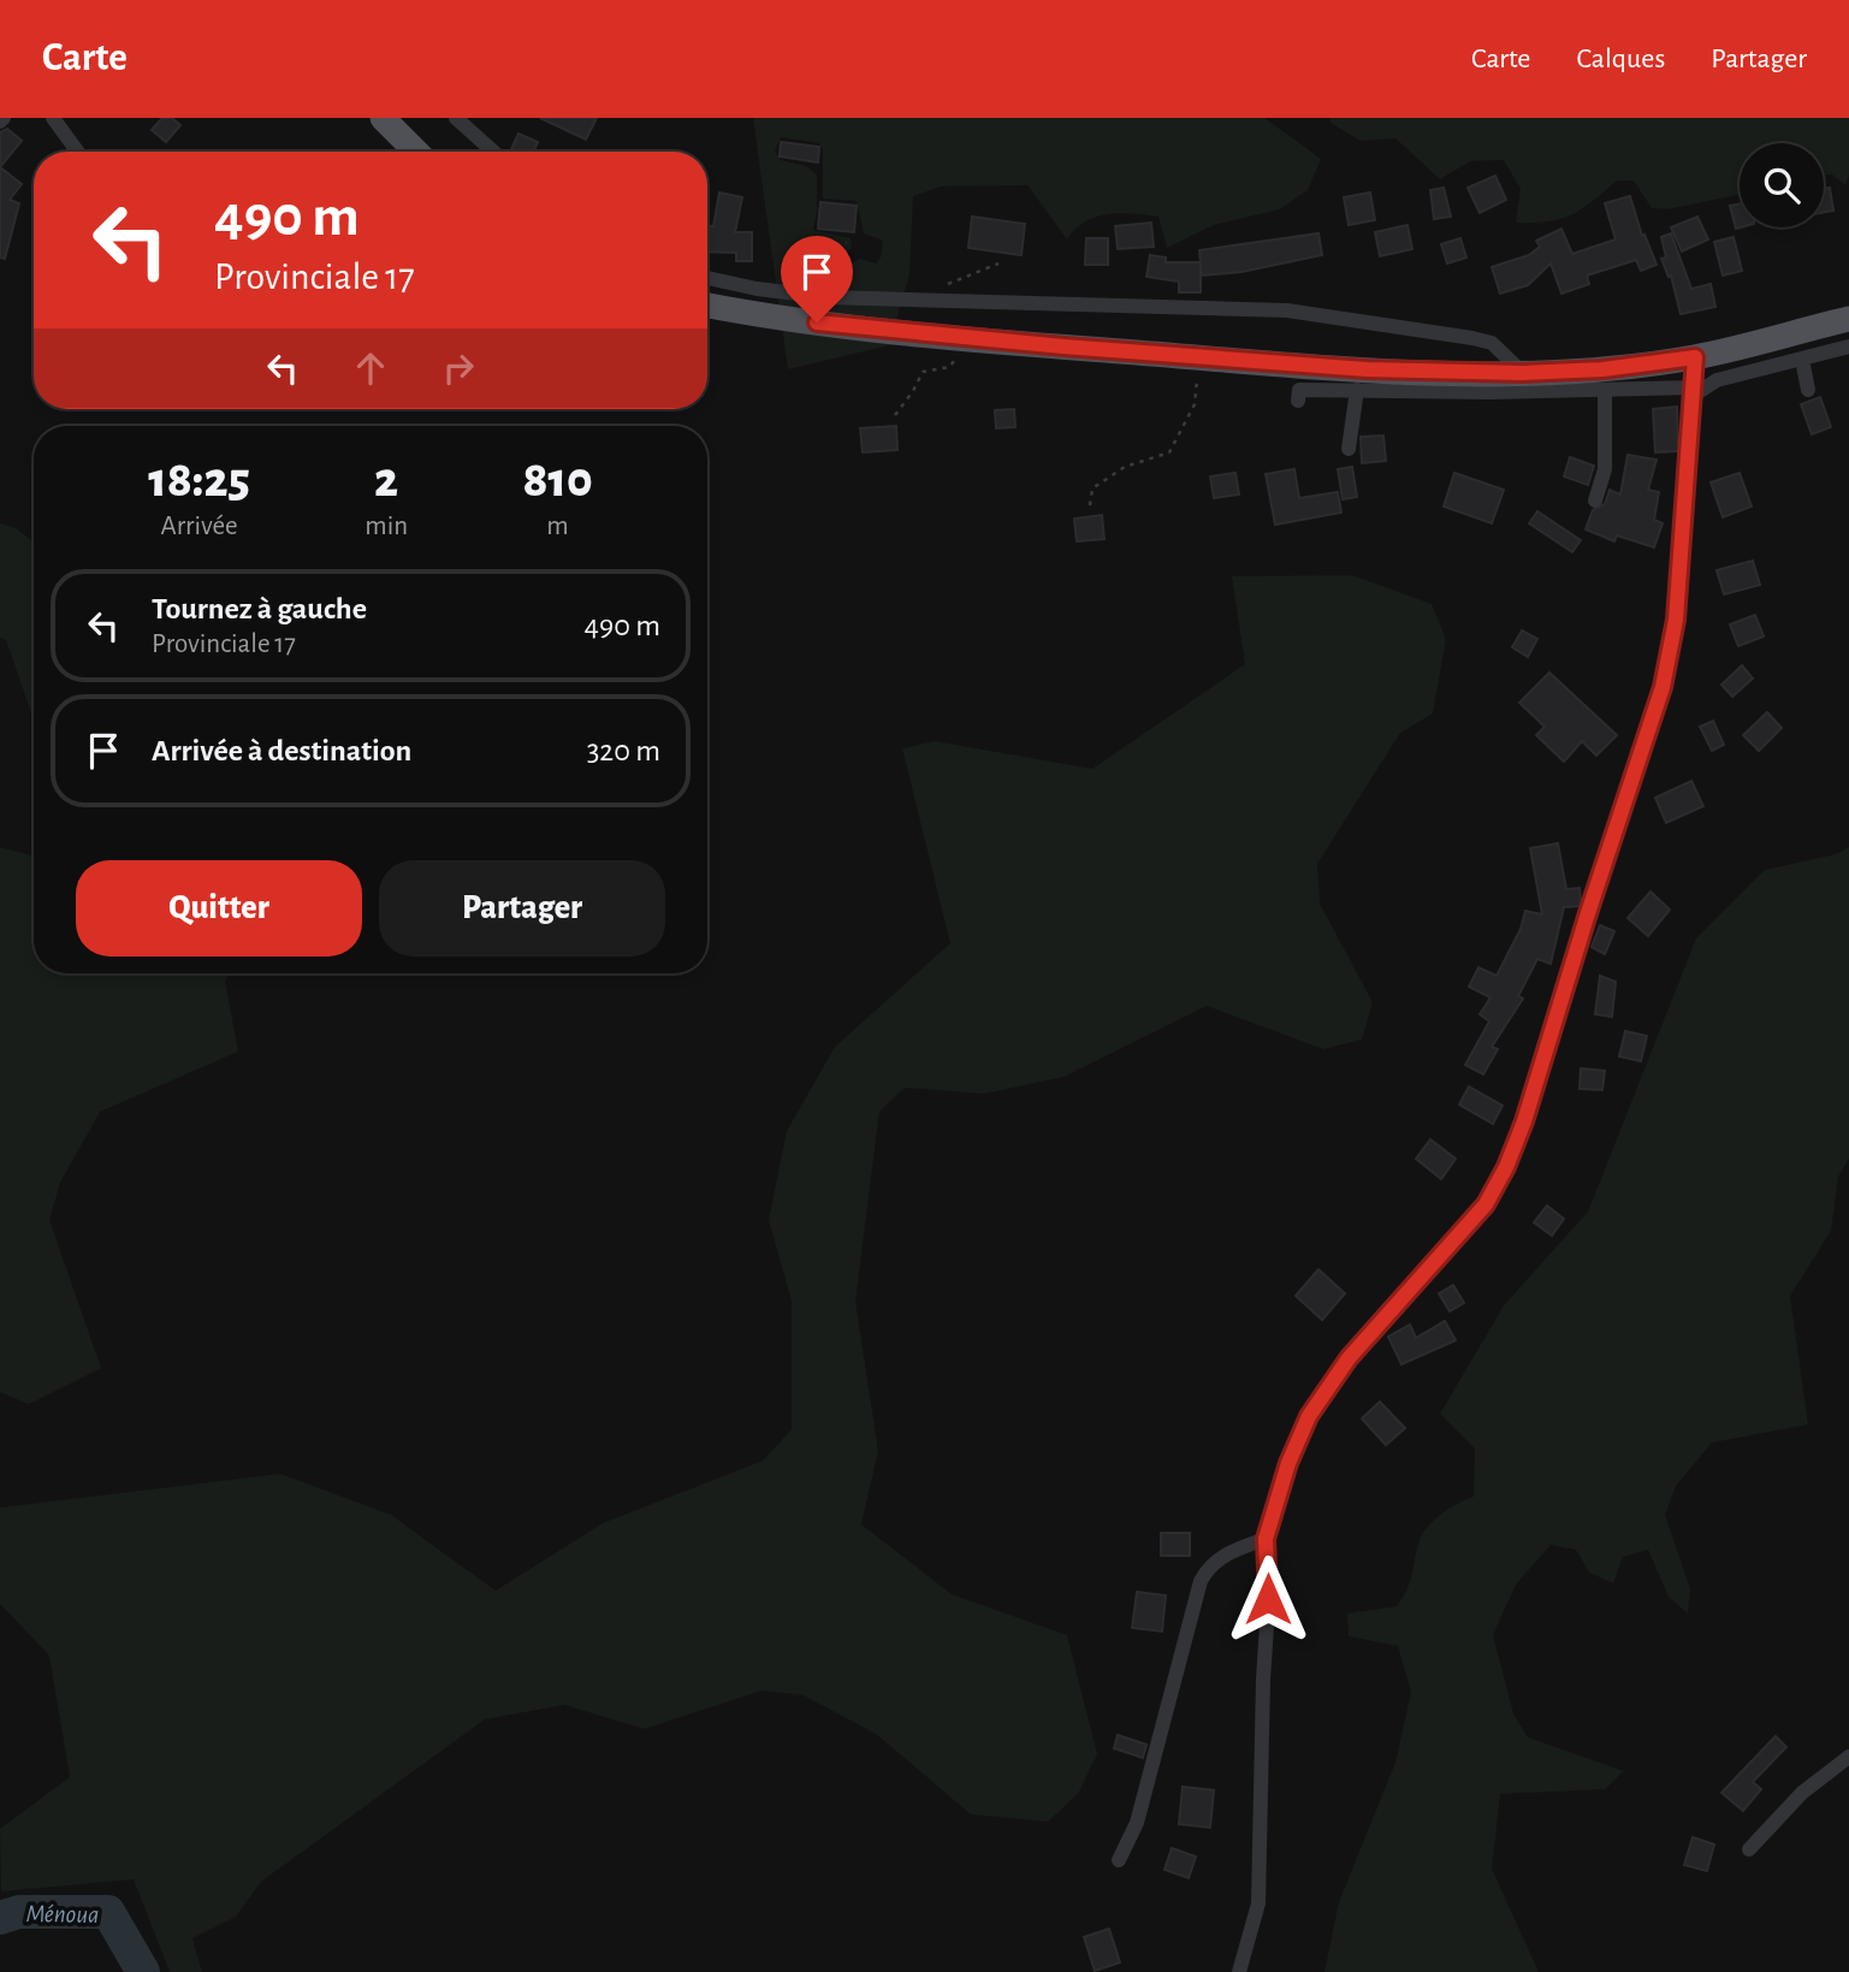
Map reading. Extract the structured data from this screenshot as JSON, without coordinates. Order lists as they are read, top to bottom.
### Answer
{
  "water": ["Ménoua"],
  "page": {
    "header": "Carte",
    "nav": ["Carte", "Calques", "Partager"],
    "turn": ["490 m", "Provinciale 17"],
    "eta": [
      "18:25",
      "Arrivée",
      "2",
      "min",
      "810",
      "m"
    ],
    "list": [
      {
        "name": "Tournez à gauche",
        "note": "Provinciale 17",
        "value": "490 m"
      },
      {
        "name": "Arrivée à destination",
        "value": "320 m"
      }
    ],
    "buttons": ["Quitter", "Partager"]
  }
}
